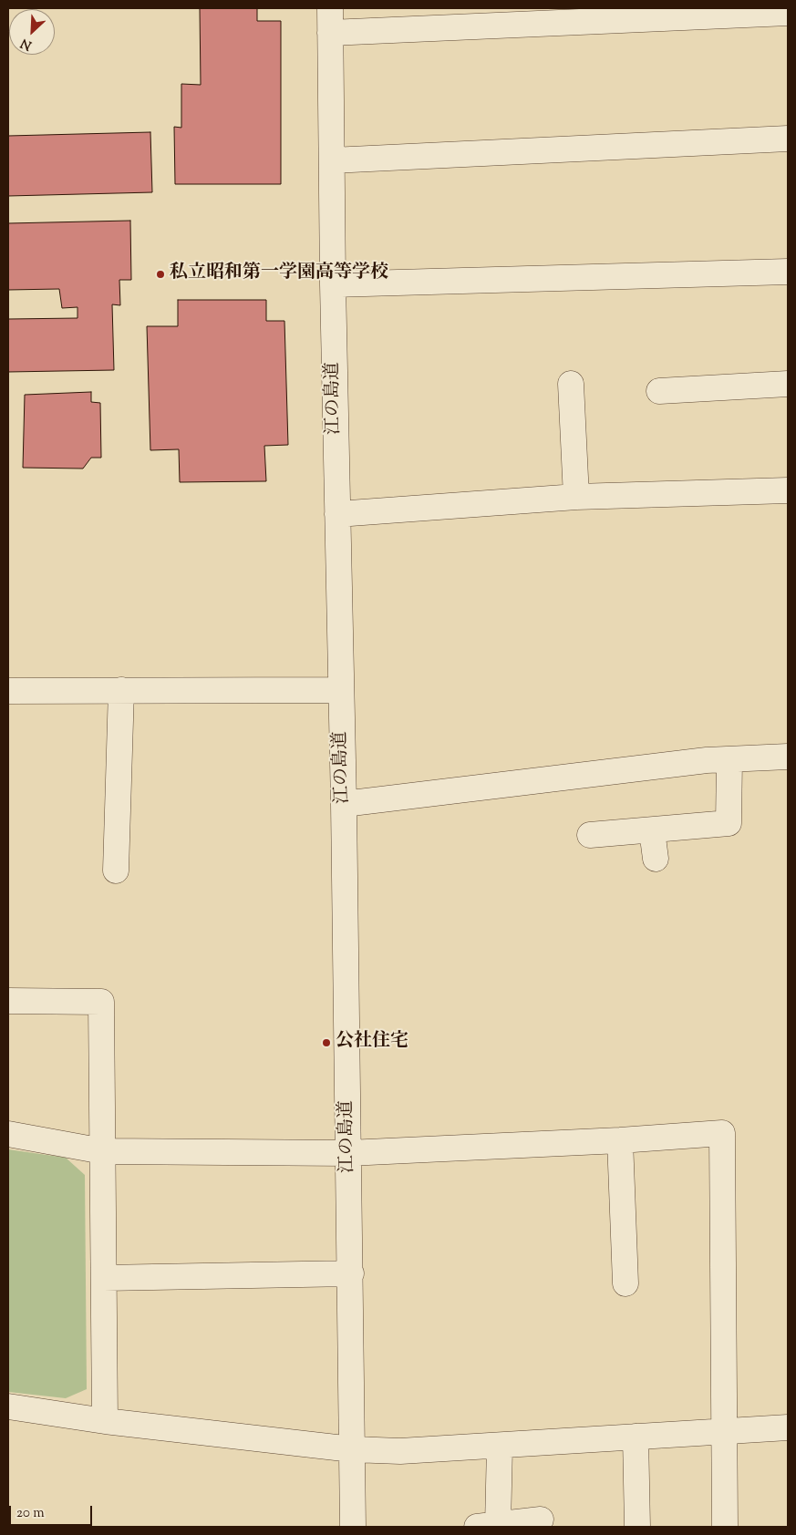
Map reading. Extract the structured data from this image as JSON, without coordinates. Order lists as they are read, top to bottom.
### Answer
{
  "streets": {
    "street": ["江の島道"]
  },
  "places": ["私立昭和第一学園高等学校", "公社住宅"],
  "scale_bar": "20 m",
  "north": "bottom left"
}
